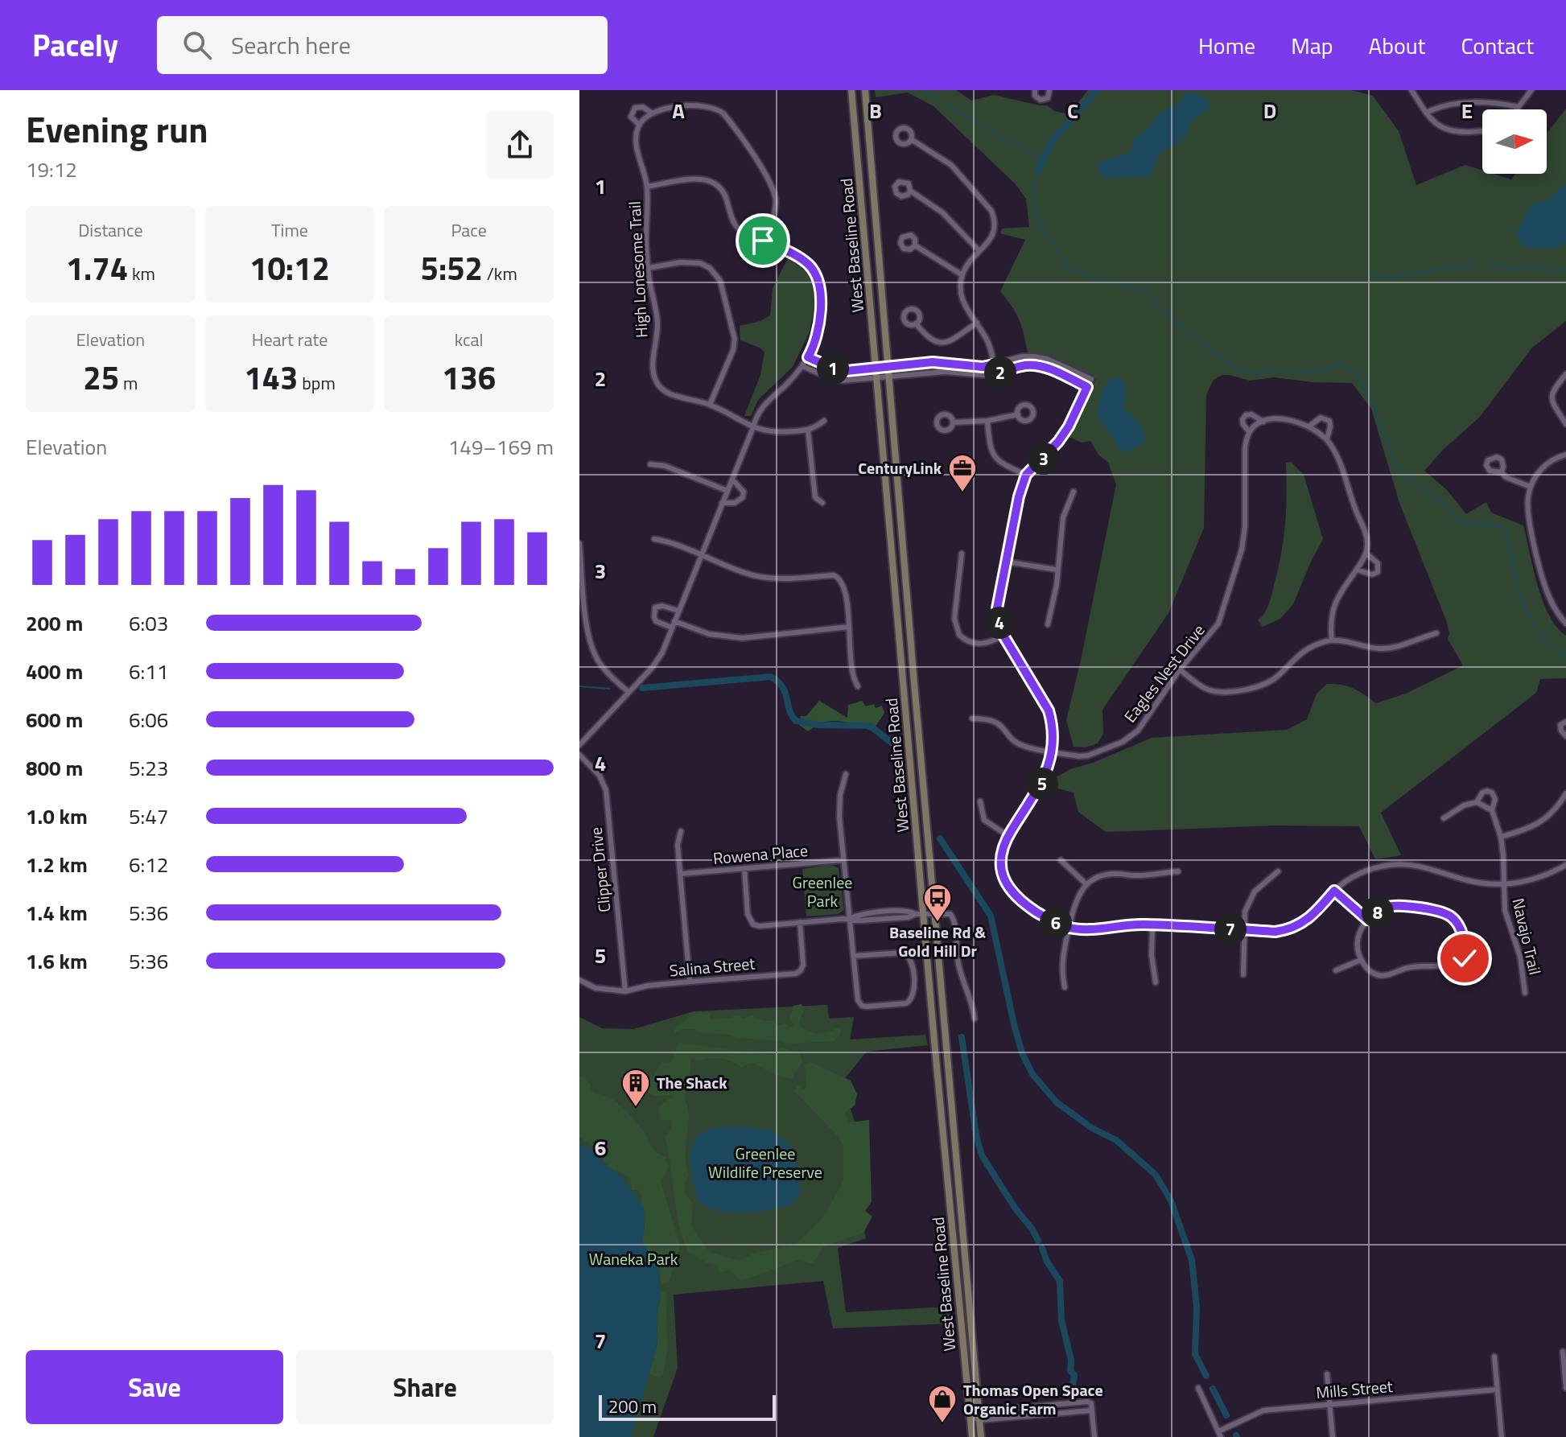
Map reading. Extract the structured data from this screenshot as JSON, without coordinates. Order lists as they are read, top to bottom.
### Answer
{
  "streets": {
    "main road": ["West Baseline Road"],
    "street": [
      "High Lonesome Trail",
      "Eagles Nest Drive",
      "Rowena Place",
      "Clipper Drive",
      "Navajo Trail",
      "Salina Street",
      "Mills Street"
    ]
  },
  "crossings": [
    ["Clipper Drive", "Salina Street"]
  ],
  "parks": ["Greenlee Park", "Greenlee Wildlife Preserve", "Waneka Park"],
  "places": {
    "office": ["CenturyLink"],
    "bus stop": ["Baseline Rd & Gold Hill Dr"],
    "building": ["The Shack"],
    "shop": ["Thomas Open Space Organic Farm"]
  },
  "scale_bar": "200 m",
  "north": "right",
  "page": {
    "header": "Pacely",
    "search": "Search here",
    "nav": [
      "Home",
      "Map",
      "About",
      "Contact"
    ],
    "heading": ["Evening run", "19:12"],
    "stats": [
      ["Distance", "1.74 km"],
      ["Time", "10:12"],
      ["Pace", "5:52 /km"],
      ["Elevation", "25 m"],
      ["Heart rate", "143 bpm"],
      ["kcal", "136"]
    ],
    "pins": [
      "1",
      "2",
      "3",
      "4",
      "5",
      "8",
      "6",
      "7"
    ],
    "chart": ["Elevation", "149–169 m"],
    "list": [
      {
        "name": "200 m",
        "note": "6:03"
      },
      {
        "name": "400 m",
        "note": "6:11"
      },
      {
        "name": "600 m",
        "note": "6:06"
      },
      {
        "name": "800 m",
        "note": "5:23"
      },
      {
        "name": "1.0 km",
        "note": "5:47"
      },
      {
        "name": "1.2 km",
        "note": "6:12"
      },
      {
        "name": "1.4 km",
        "note": "5:36"
      },
      {
        "name": "1.6 km",
        "note": "5:36"
      }
    ],
    "buttons": ["Save", "Share"],
    "scale": "200 m"
  },
  "grid": {
    "columns": [
      "A",
      "B",
      "C",
      "D",
      "E"
    ],
    "rows": [
      "1",
      "2",
      "3",
      "4",
      "5",
      "6",
      "7"
    ]
  }
}
